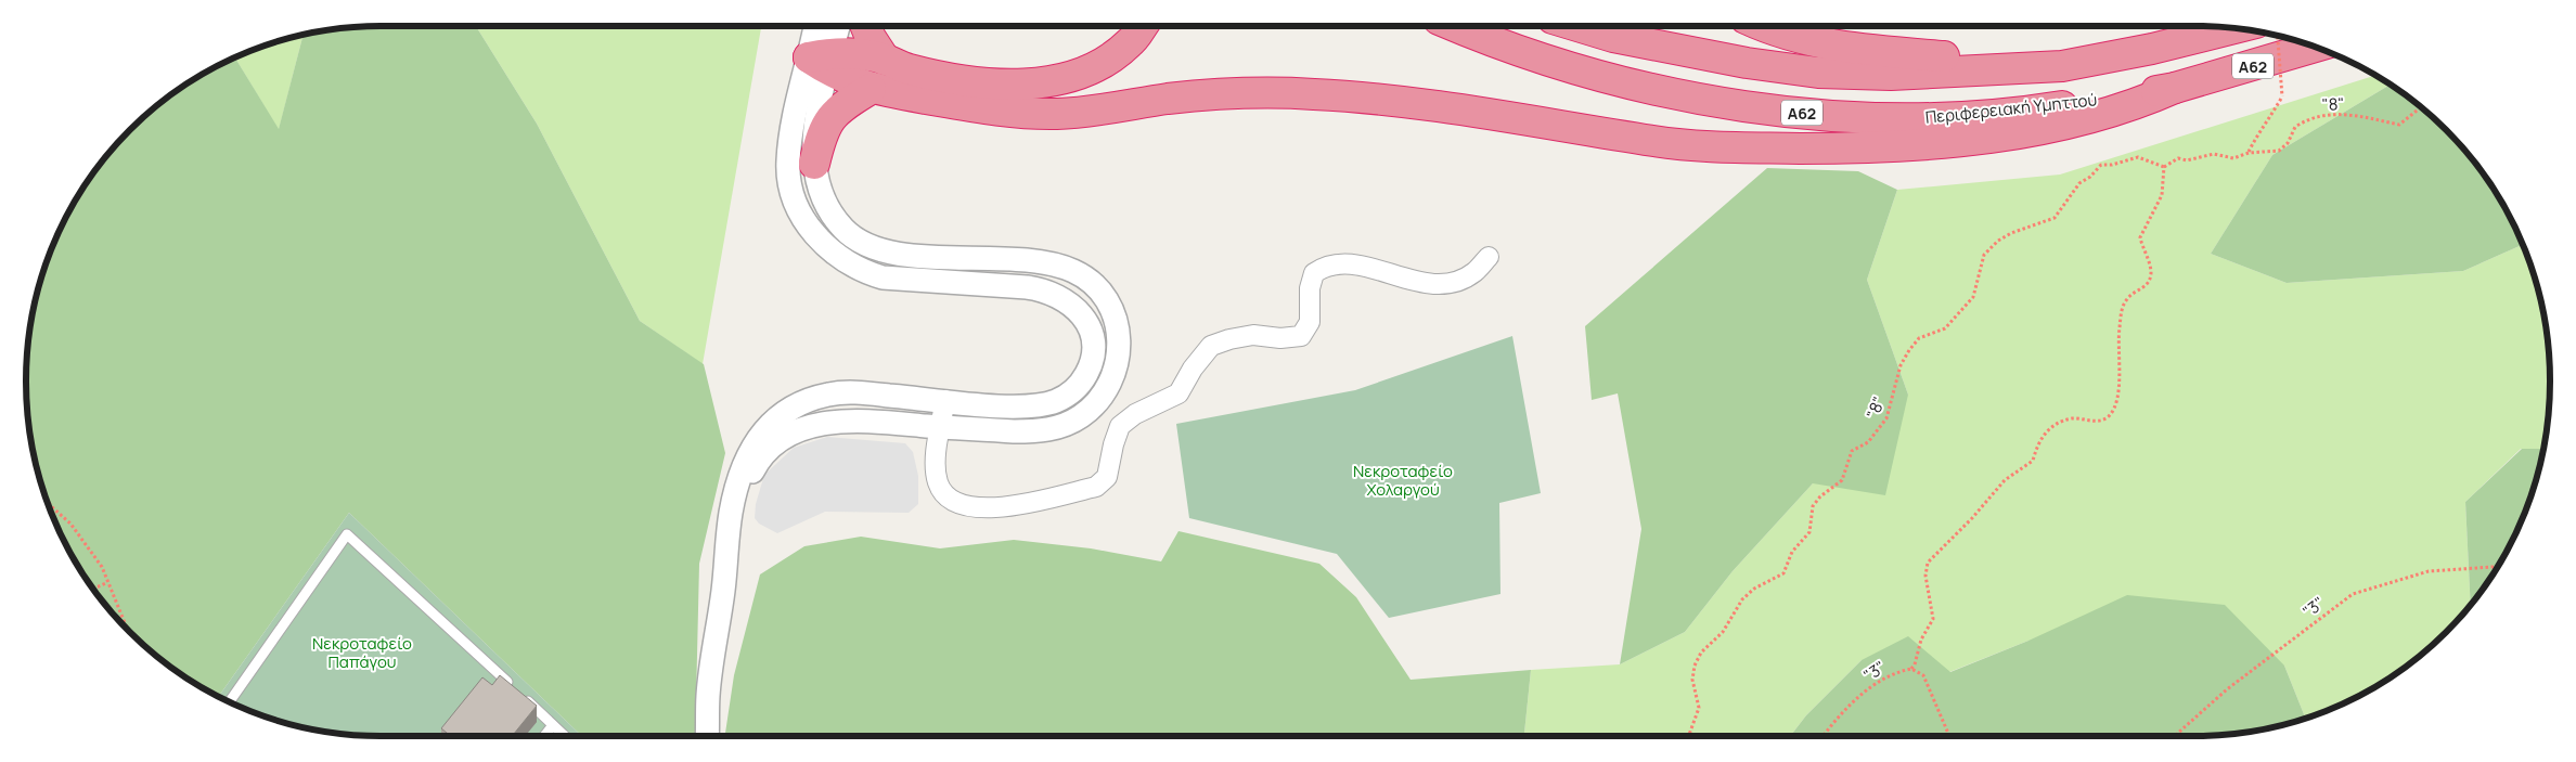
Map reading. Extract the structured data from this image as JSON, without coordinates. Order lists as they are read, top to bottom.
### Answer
{
  "streets": {
    "highway": ["Α62", "Περιφερειακή Υμηττού"],
    "path": ["\"8\"", "\"3\""]
  },
  "parks": ["Νεκροταφείο Χολαργού", "Νεκροταφείο Παπάγου"]
}
